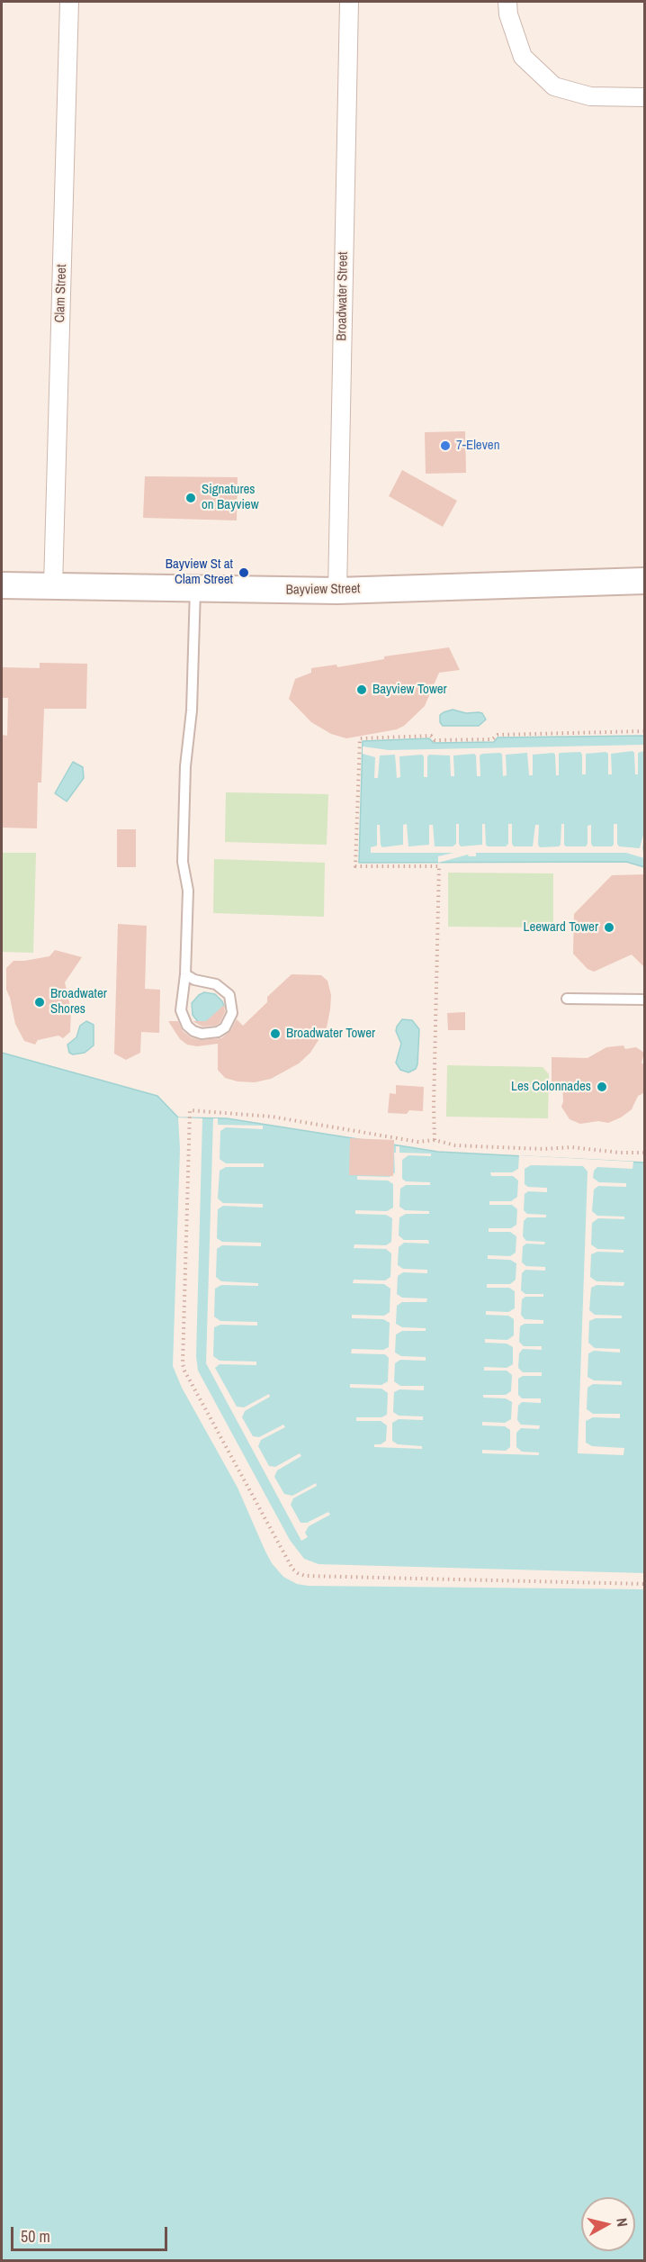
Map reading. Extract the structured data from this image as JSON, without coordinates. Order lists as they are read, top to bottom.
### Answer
{
  "streets": {
    "main road": ["Bayview Street"],
    "street": ["Clam Street", "Broadwater Street"]
  },
  "crossings": [
    ["Clam Street", "Bayview Street"],
    ["Broadwater Street", "Bayview Street"]
  ],
  "places": [
    "7-Eleven",
    "Signatures on Bayview",
    "Bayview St at Clam Street",
    "Bayview Tower",
    "Leeward Tower",
    "Broadwater Shores",
    "Broadwater Tower",
    "Les Colonnades"
  ],
  "scale_bar": "50 m",
  "north": "right"
}
